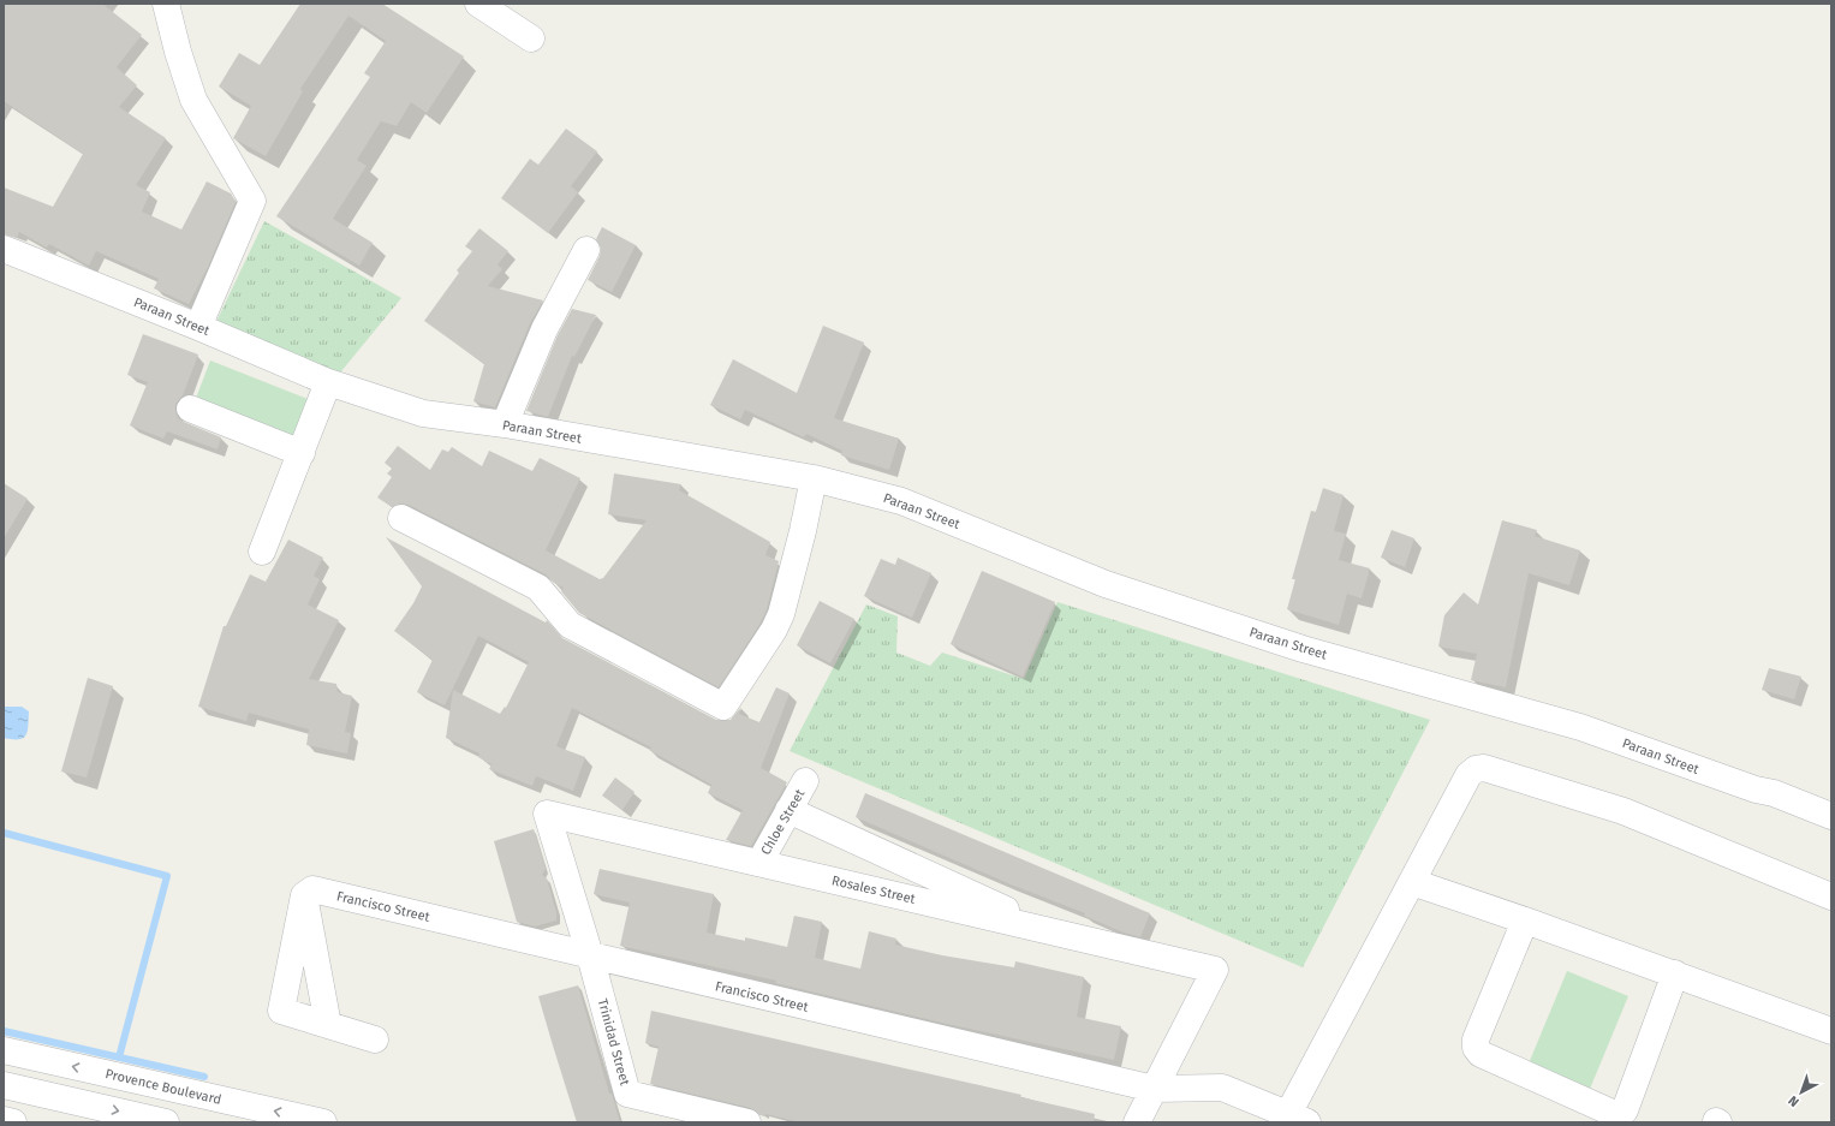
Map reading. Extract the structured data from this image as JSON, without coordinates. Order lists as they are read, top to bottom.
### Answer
{
  "streets": {
    "street": [
      "Paraan Street",
      "Chloe Street",
      "Rosales Street",
      "Francisco Street",
      "Trinidad Street",
      "Provence Boulevard"
    ]
  },
  "crossings": [
    ["Chloe Street", "Rosales Street"],
    ["Rosales Street", "Francisco Street"],
    ["Rosales Street", "Trinidad Street"],
    ["Francisco Street", "Trinidad Street"]
  ],
  "north": "bottom left"
}
